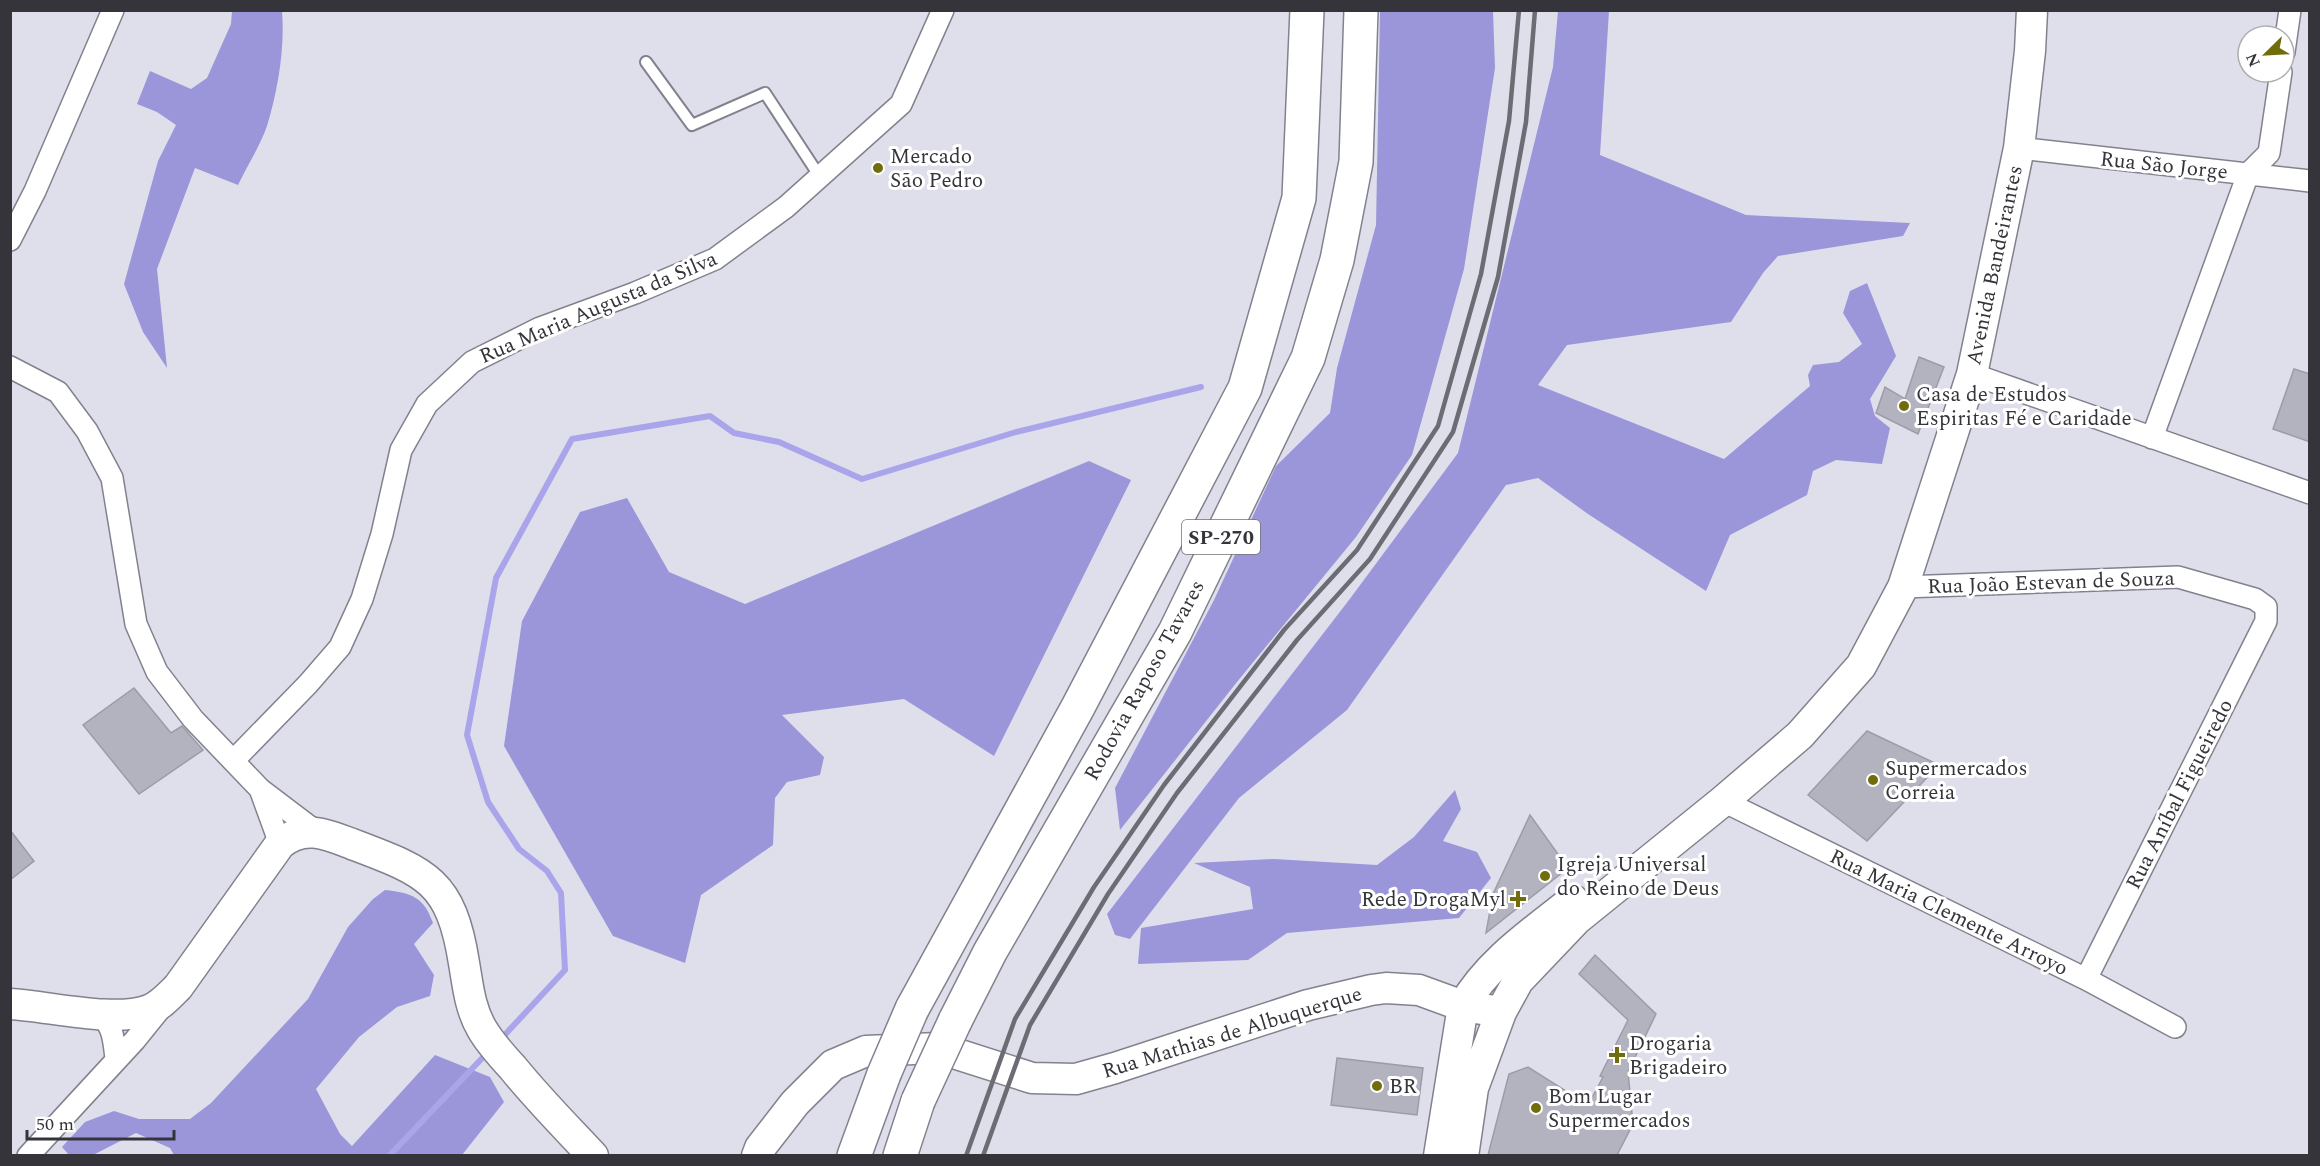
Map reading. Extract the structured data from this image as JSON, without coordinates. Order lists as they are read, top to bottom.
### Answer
{
  "streets": {
    "highway": ["SP-270", "Rodovia Raposo Tavares"],
    "main road": ["Avenida Bandeirantes", "Rua Mathias de Albuquerque"],
    "street": [
      "Rua São Jorge",
      "Rua Maria Augusta da Silva",
      "Rua João Estevan de Souza",
      "Rua Aníbal Figueiredo",
      "Rua Maria Clemente Arroyo"
    ]
  },
  "crossings": [
    ["Rua São Jorge", "Avenida Bandeirantes"],
    ["Avenida Bandeirantes", "Rua João Estevan de Souza"],
    ["Avenida Bandeirantes", "Rua Maria Clemente Arroyo"],
    ["Avenida Bandeirantes", "Rua Mathias de Albuquerque"],
    ["Rua João Estevan de Souza", "Rua Aníbal Figueiredo"],
    ["Rua Aníbal Figueiredo", "Rua Maria Clemente Arroyo"]
  ],
  "places": {
    "other": [
      "Mercado São Pedro",
      "Casa de Estudos Espiritas Fé e Caridade",
      "Supermercados Correia",
      "Igreja Universal do Reino de Deus",
      "BR",
      "Bom Lugar Supermercados"
    ],
    "health": ["Rede DrogaMyl", "Drogaria Brigadeiro"]
  },
  "scale_bar": "50 m",
  "north": "bottom left"
}
